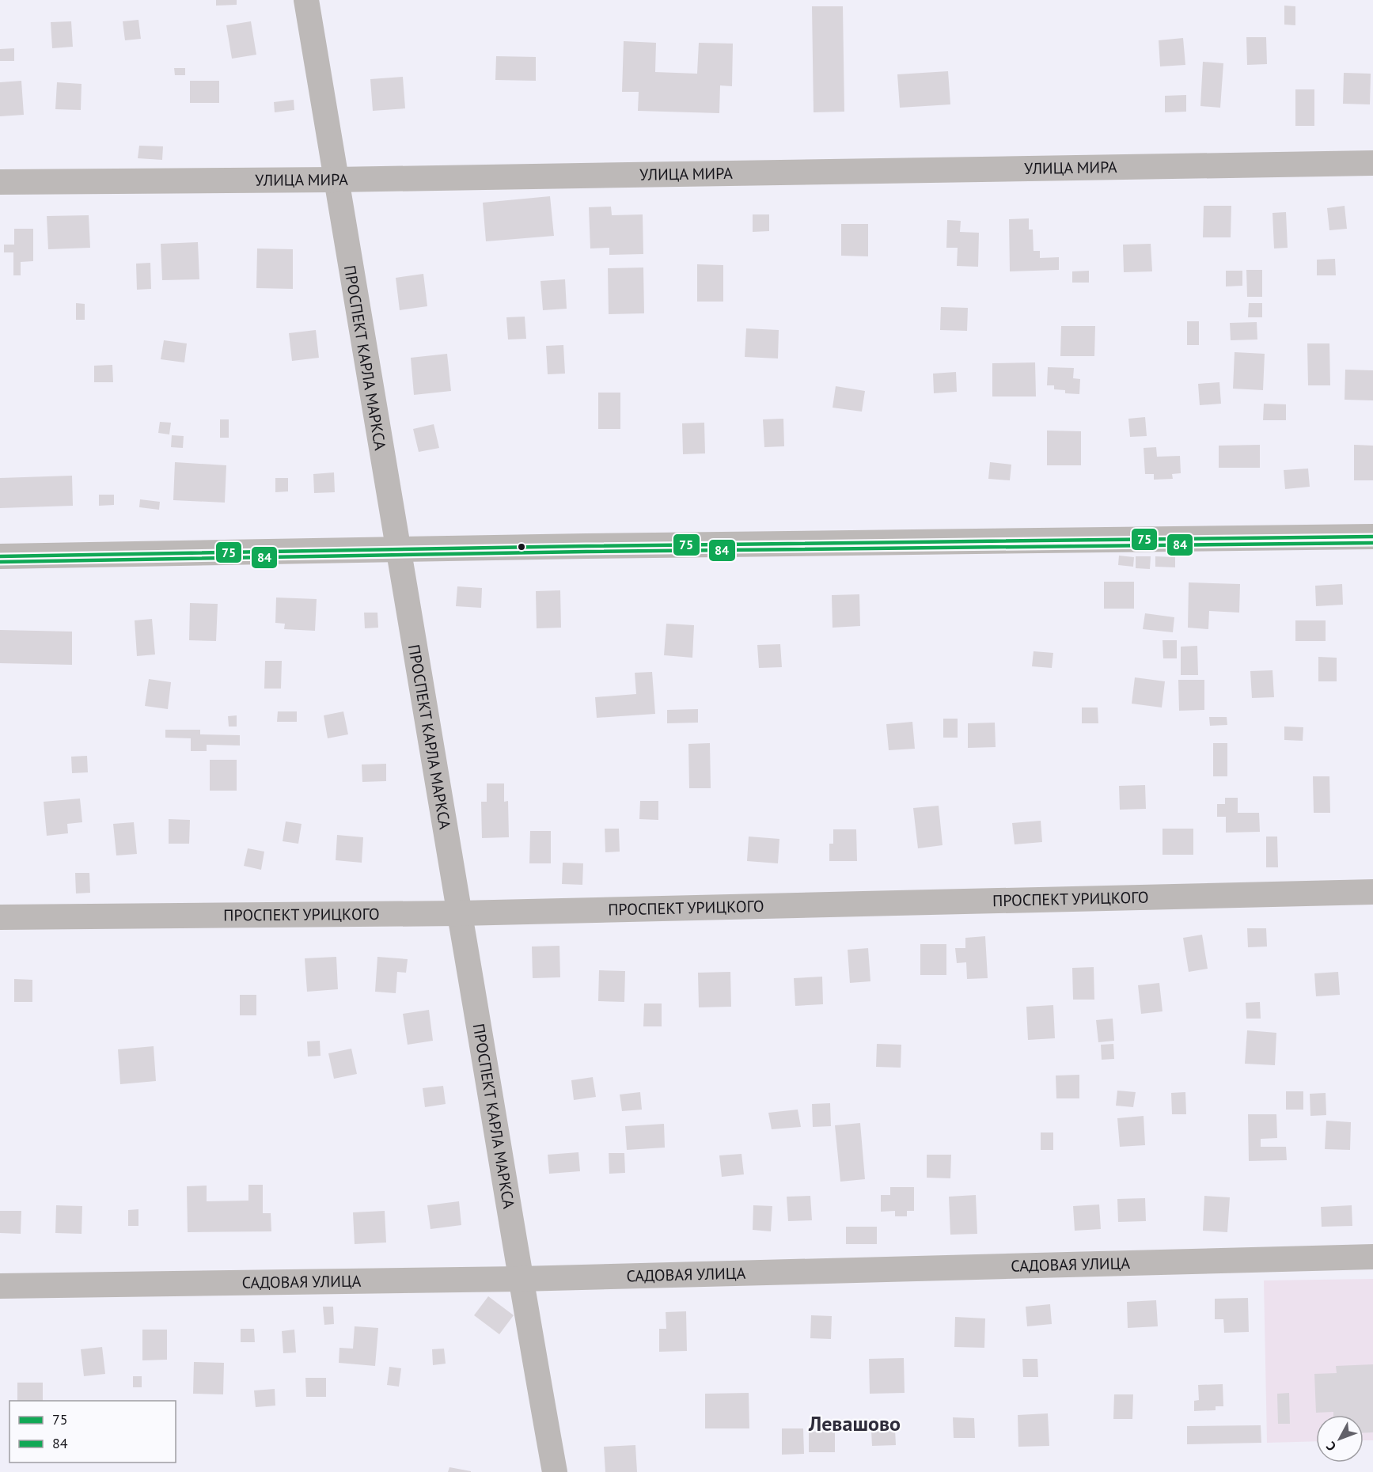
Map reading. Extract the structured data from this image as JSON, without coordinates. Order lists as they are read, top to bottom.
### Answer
{
  "streets": {
    "street": [
      "УЛИЦА МИРА",
      "ПРОСПЕКТ КАРЛА МАРКСА",
      "ПРОСПЕКТ УРИЦКОГО",
      "САДОВАЯ УЛИЦА"
    ]
  },
  "crossings": [
    ["УЛИЦА МИРА", "ПРОСПЕКТ КАРЛА МАРКСА"],
    ["ПРОСПЕКТ КАРЛА МАРКСА", "ПРОСПЕКТ УРИЦКОГО"],
    ["ПРОСПЕКТ КАРЛА МАРКСА", "САДОВАЯ УЛИЦА"]
  ],
  "districts": ["Левашово"],
  "lines": ["transit line 75", "transit line 84"],
  "legend": ["75", "84"],
  "north": "bottom left"
}
